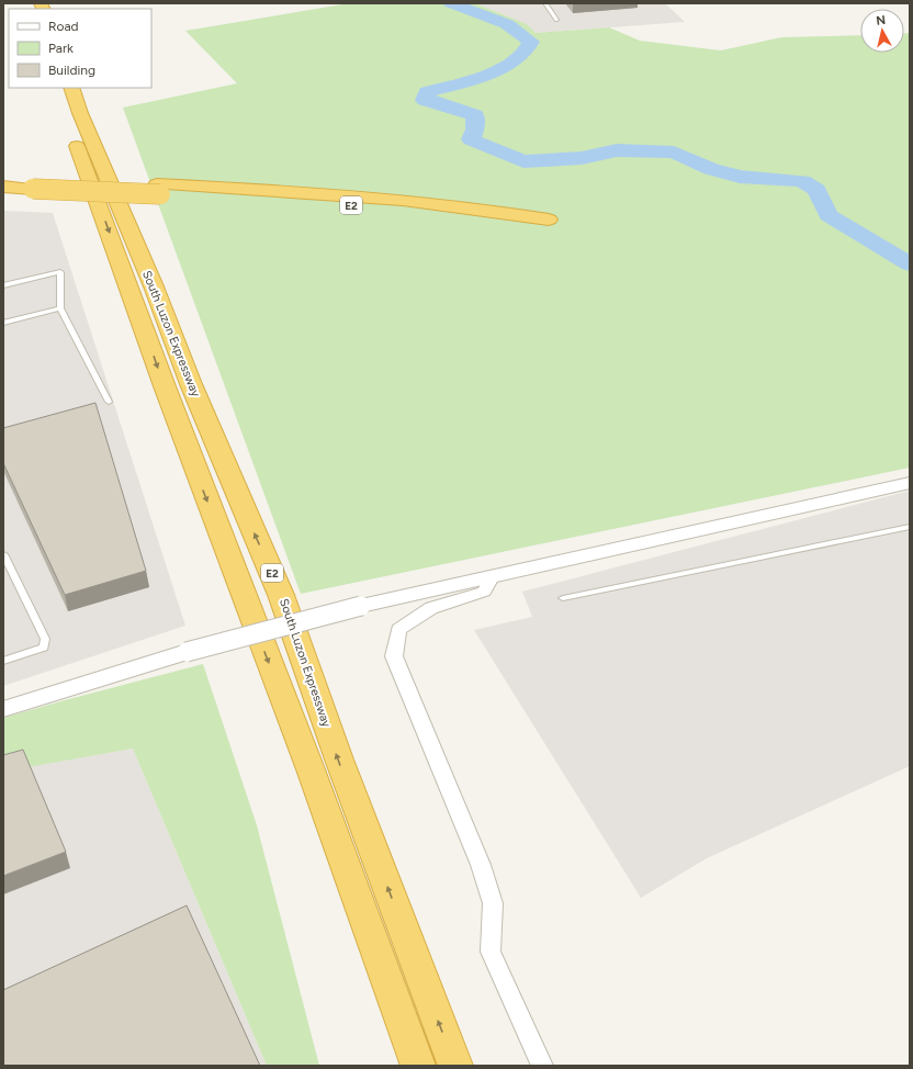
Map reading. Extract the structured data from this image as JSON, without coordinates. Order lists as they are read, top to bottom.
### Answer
{
  "streets": {
    "highway": ["E2", "South Luzon Expressway"]
  },
  "legend": ["Road", "Park", "Building"],
  "north": "top"
}
